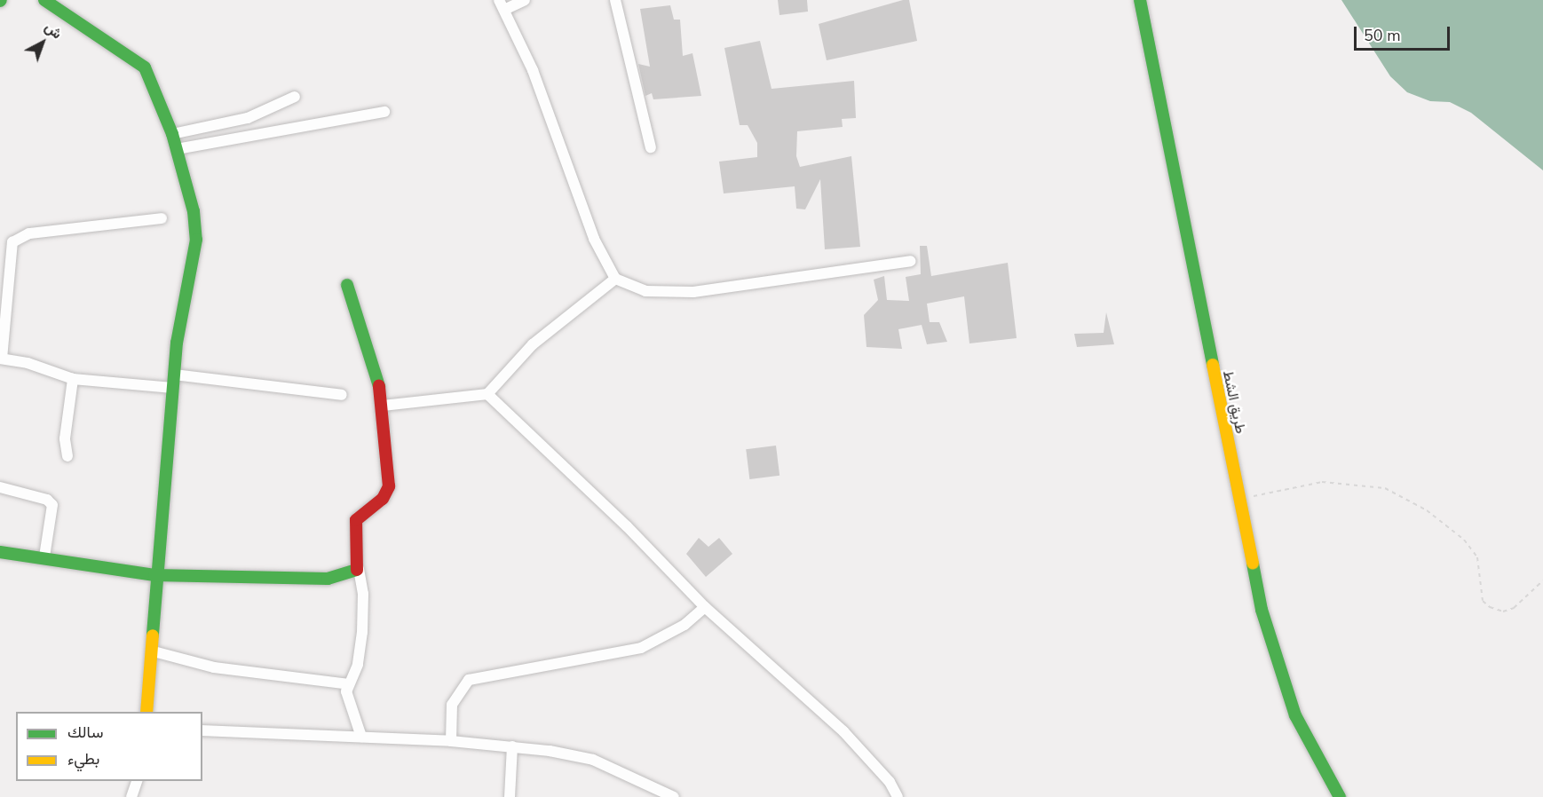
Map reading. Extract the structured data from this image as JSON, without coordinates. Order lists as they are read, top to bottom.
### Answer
{
  "streets": {
    "street": ["طريق الشط"]
  },
  "legend": ["سالك", "بطيء"],
  "scale_bar": "50 m",
  "north": "top right"
}
